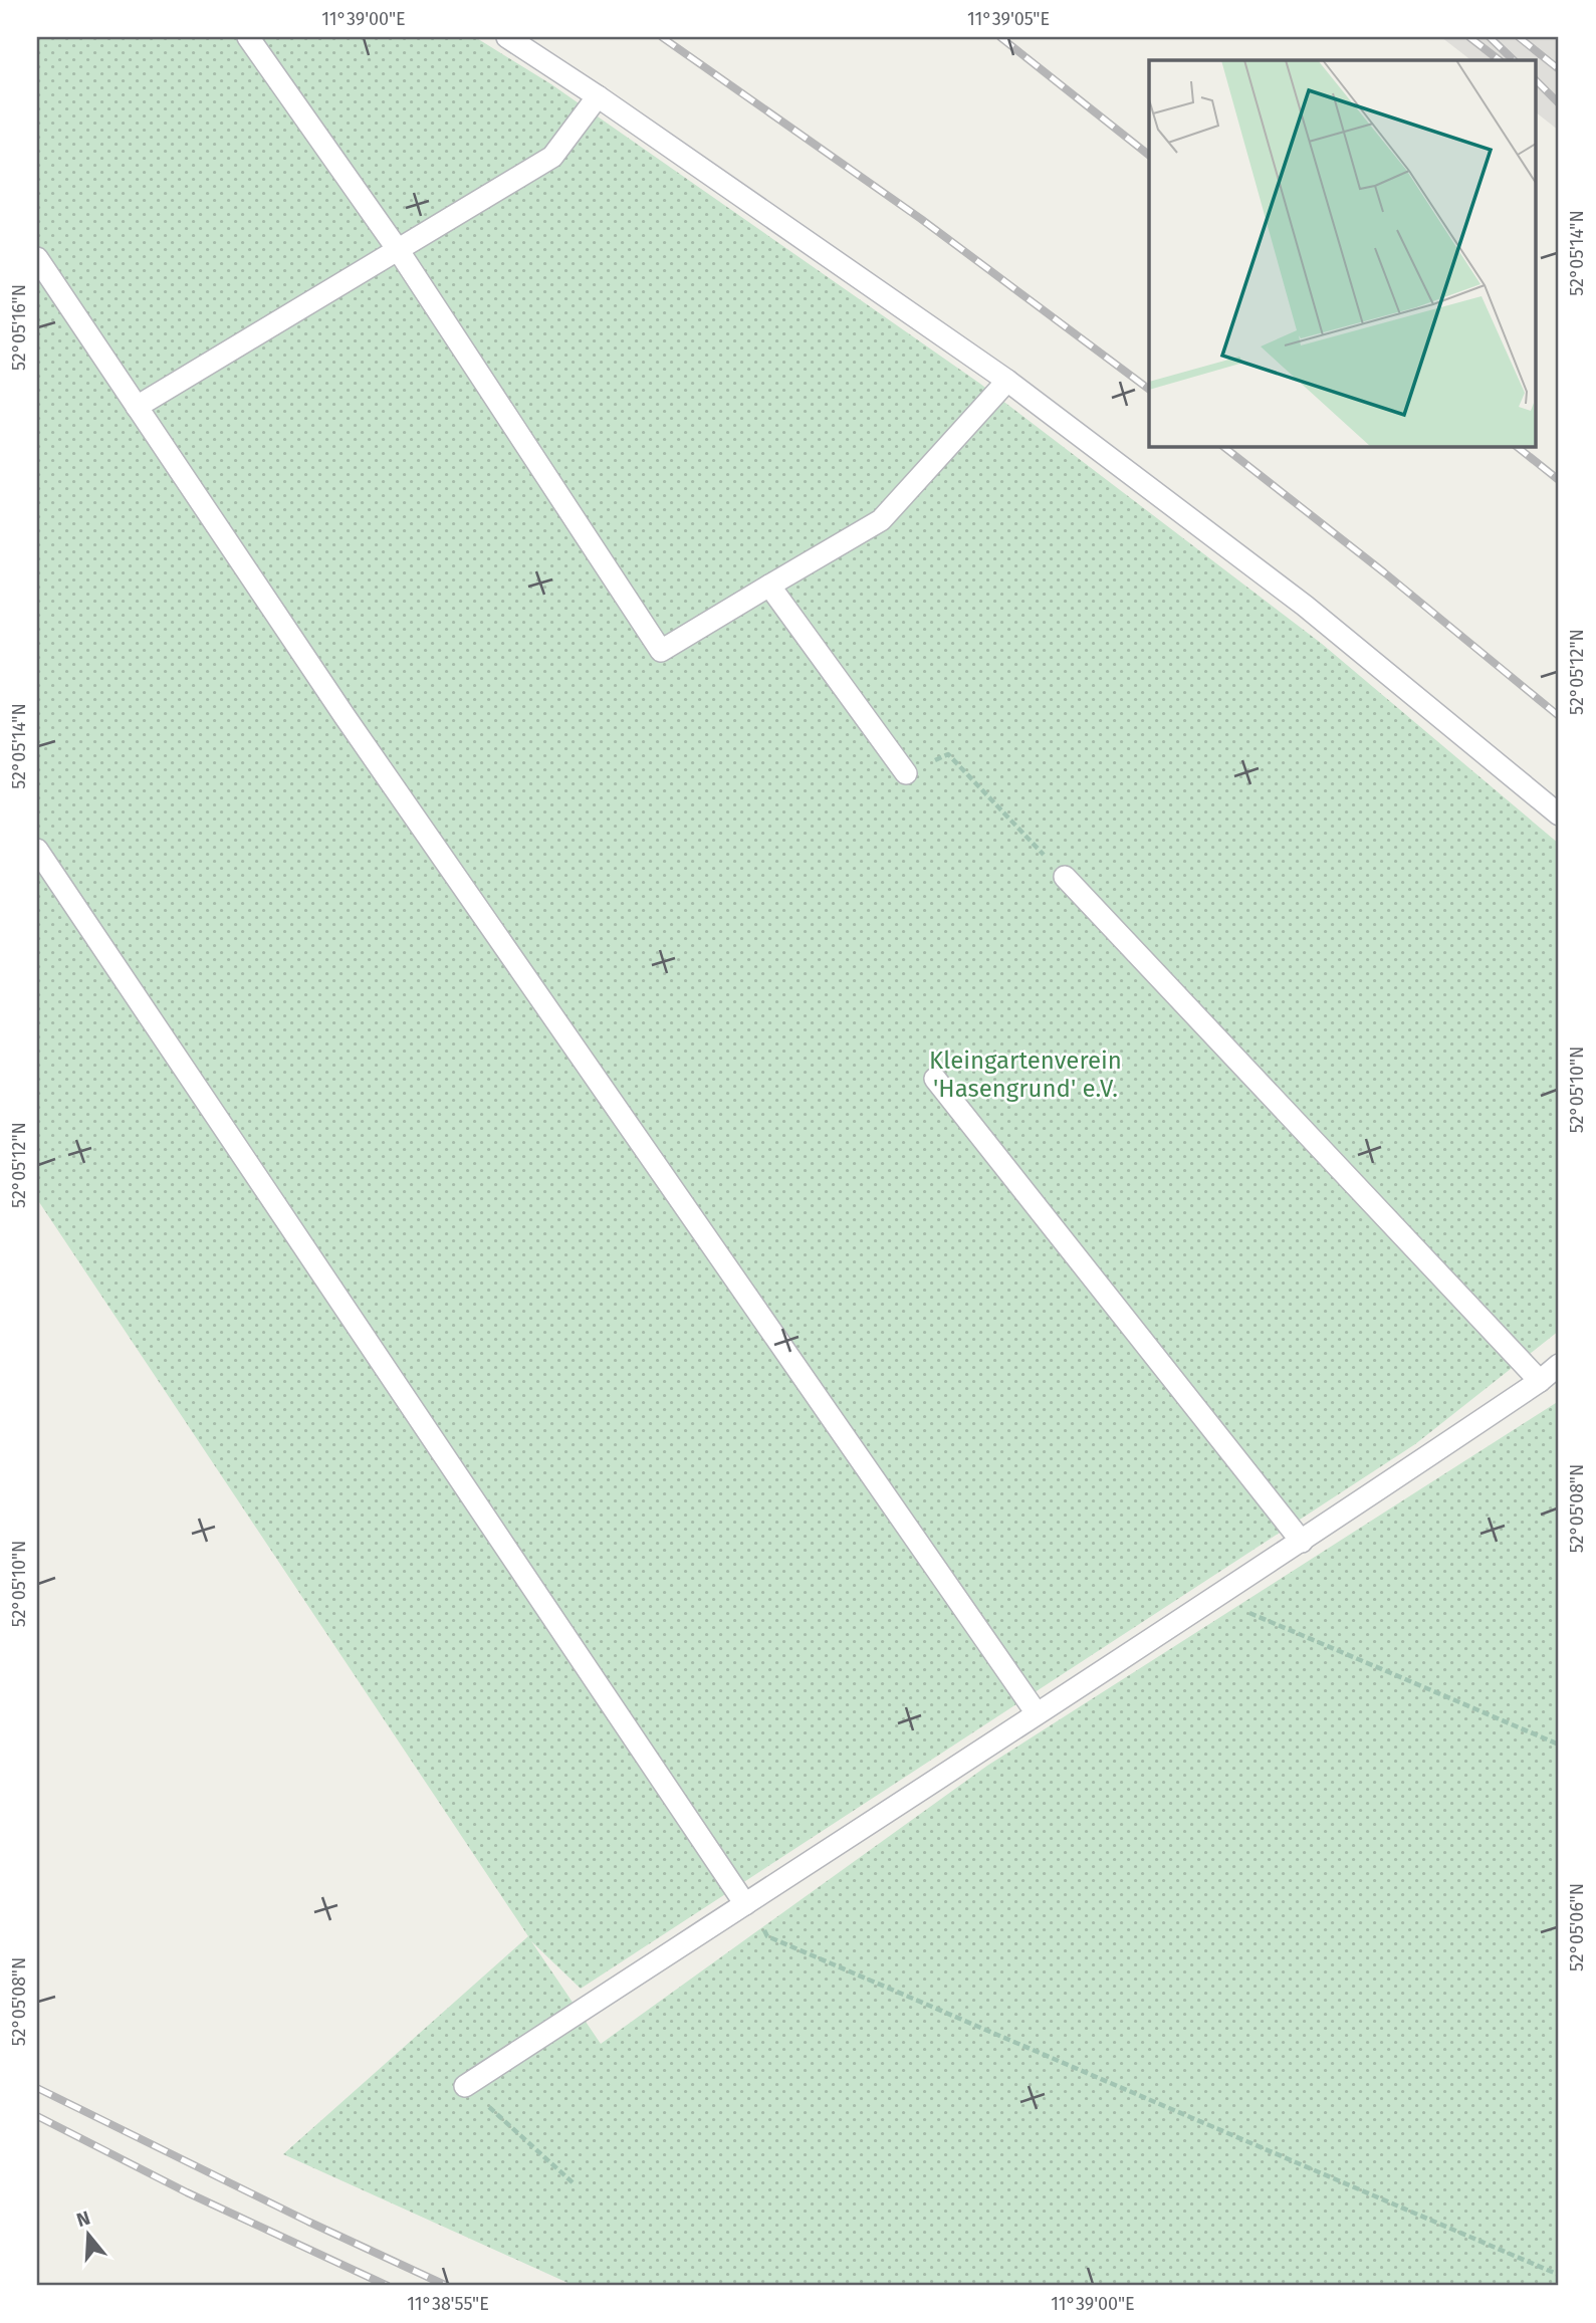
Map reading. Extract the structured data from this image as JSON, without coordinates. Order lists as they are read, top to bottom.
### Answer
{
  "parks": ["Kleingartenverein 'Hasengrund' e.V."],
  "north": "top",
  "coordinates": [
    "11°39'00\"E",
    "11°39'05\"E",
    "52°05'14\"N",
    "52°05'16\"N",
    "52°05'12\"N",
    "52°05'10\"N",
    "52°05'08\"N",
    "52°05'06\"N",
    "11°38'55\"E"
  ]
}
